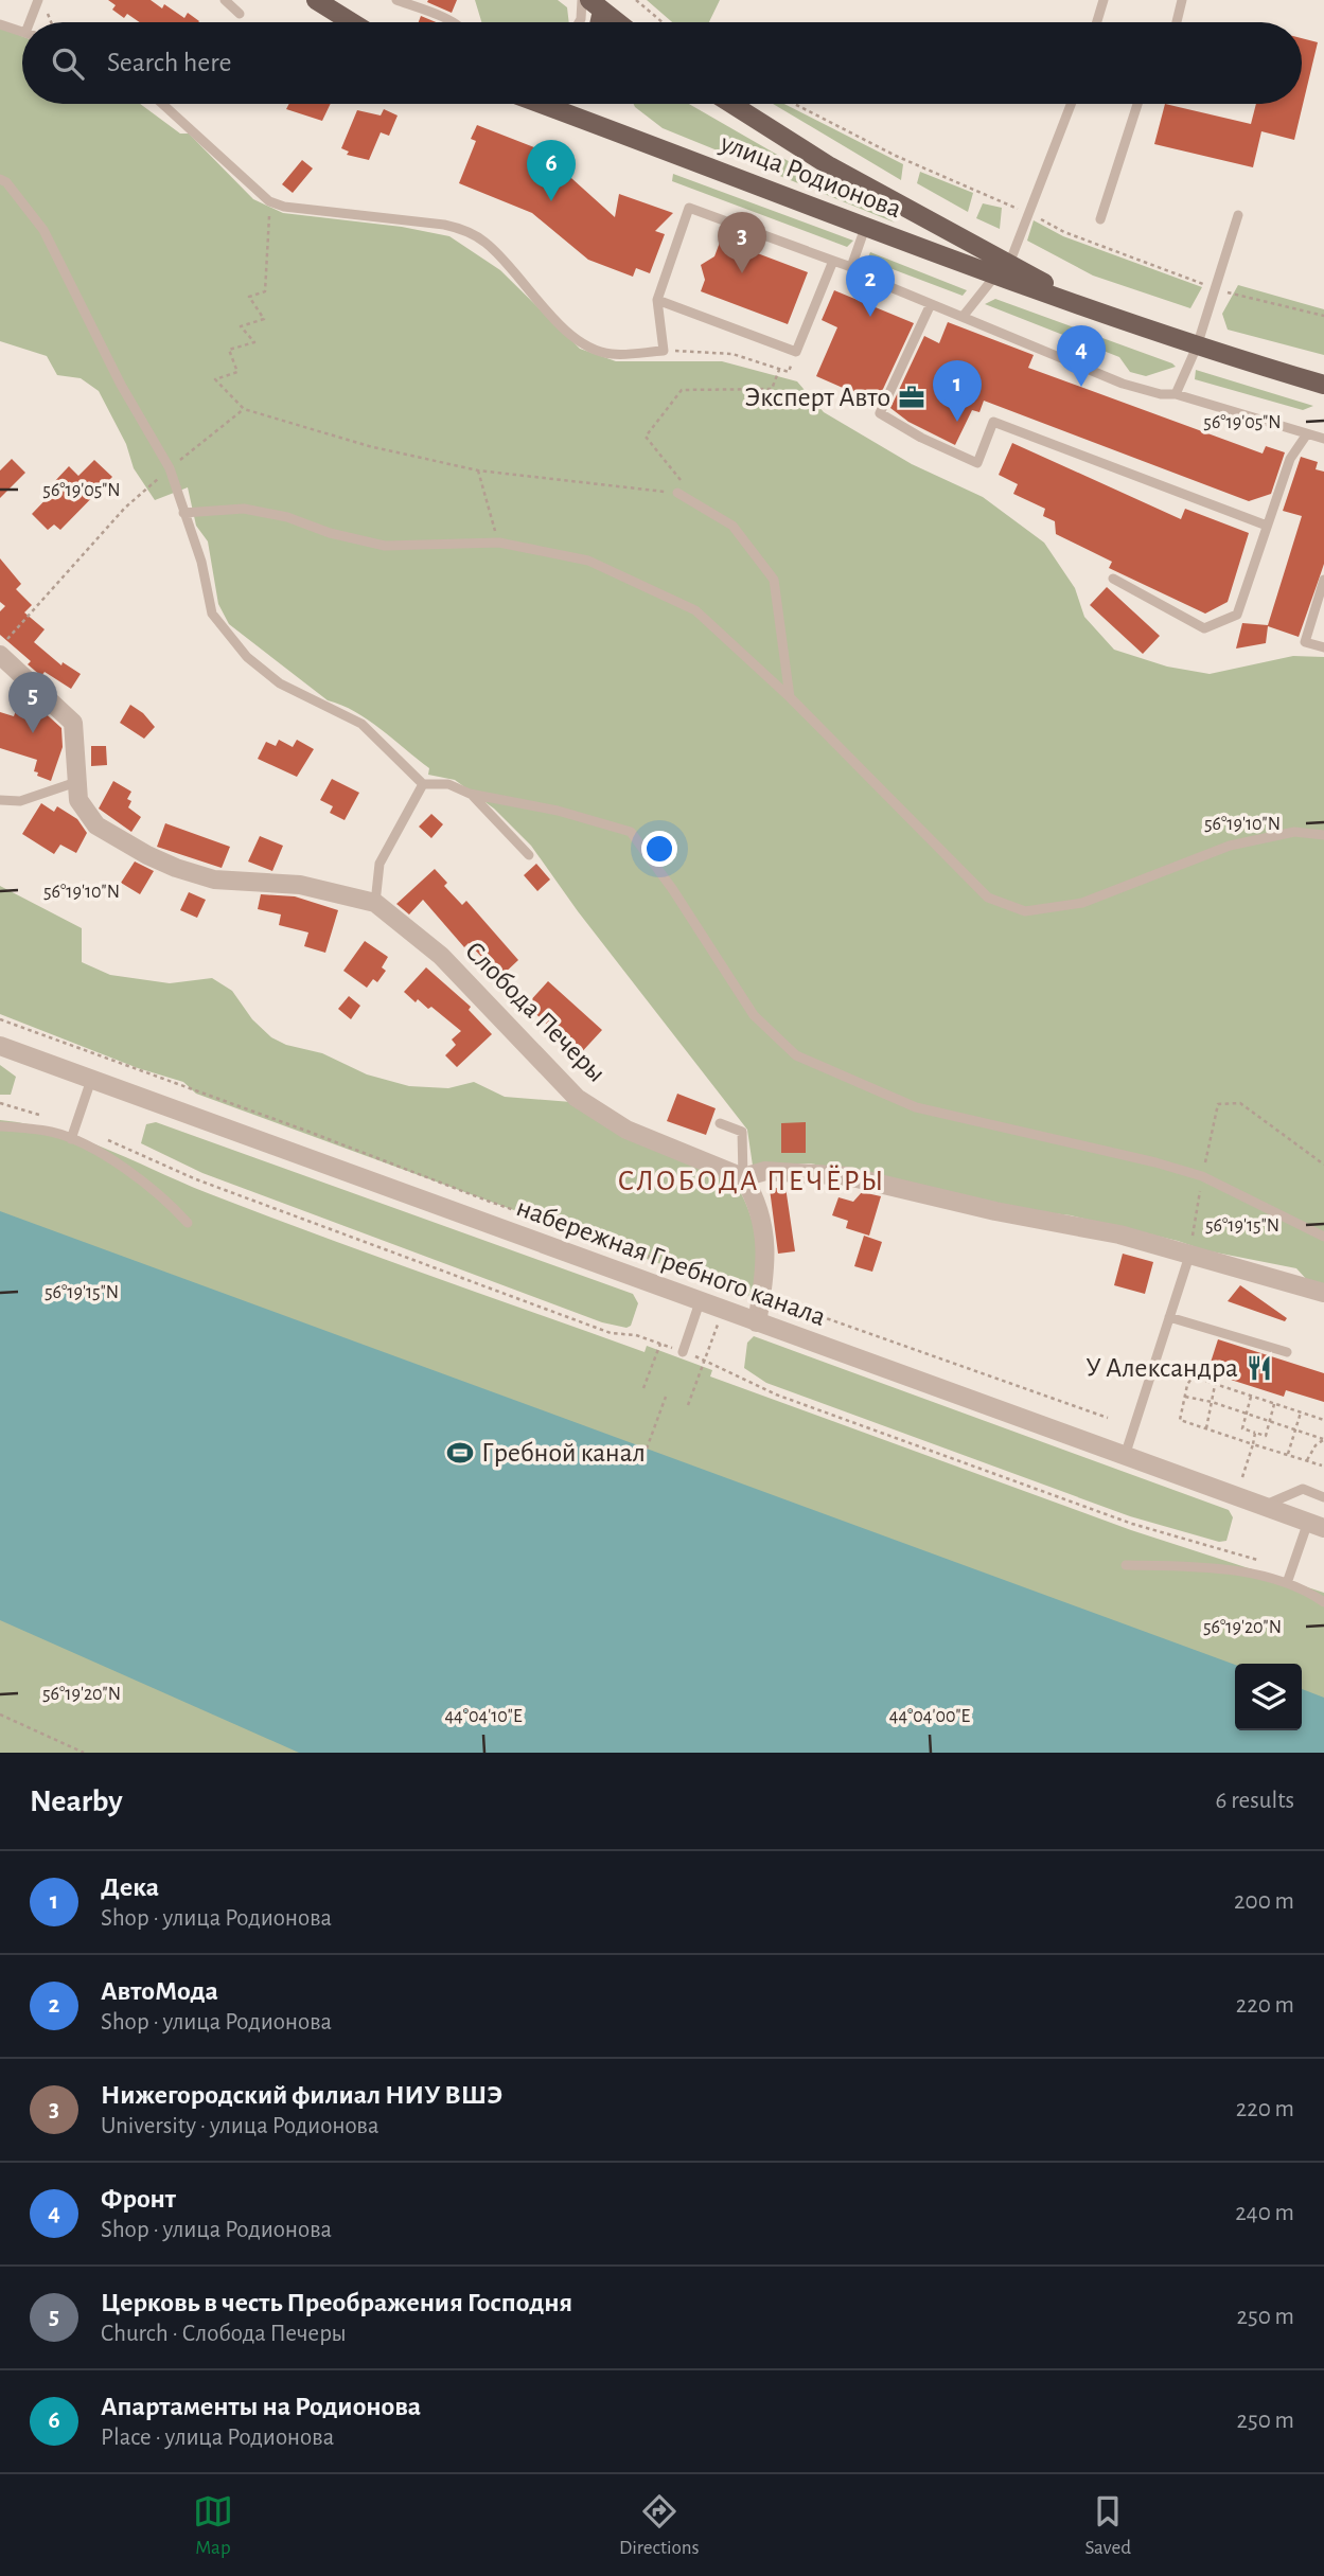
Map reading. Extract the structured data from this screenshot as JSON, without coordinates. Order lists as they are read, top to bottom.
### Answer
{
  "streets": {
    "main road": ["улица Родионова"],
    "street": ["Слобода Печеры", "набережная Гребного канала"]
  },
  "districts": ["СЛОБОДА ПЕЧЁРЫ"],
  "places": {
    "office": ["Эксперт Авто"],
    "restaurant": ["У Александра"],
    "sports": ["Гребной канал"]
  },
  "page": {
    "search": "Search here",
    "pins": [
      "6",
      "3",
      "2",
      "4",
      "1",
      "5"
    ],
    "heading": ["Nearby", "6 results"],
    "list": [
      {
        "mark": "1",
        "name": "Дека",
        "note": "Shop · улица Родионова",
        "value": "200 m"
      },
      {
        "mark": "2",
        "name": "АвтоМода",
        "note": "Shop · улица Родионова",
        "value": "220 m"
      },
      {
        "mark": "3",
        "name": "Нижегородский филиал НИУ ВШЭ",
        "note": "University · улица Родионова",
        "value": "220 m"
      },
      {
        "mark": "4",
        "name": "Фронт",
        "note": "Shop · улица Родионова",
        "value": "240 m"
      },
      {
        "mark": "5",
        "name": "Церковь в честь Преображения Господня",
        "note": "Church · Слобода Печеры",
        "value": "250 m"
      },
      {
        "mark": "6",
        "name": "Апартаменты на Родионова",
        "note": "Place · улица Родионова",
        "value": "250 m"
      }
    ],
    "nav": ["Map", "Directions", "Saved"]
  },
  "coordinates": [
    "56°19'05\"N",
    "56°19'10\"N",
    "56°19'15\"N",
    "56°19'20\"N",
    "44°04'10\"E",
    "44°04'00\"E"
  ]
}
